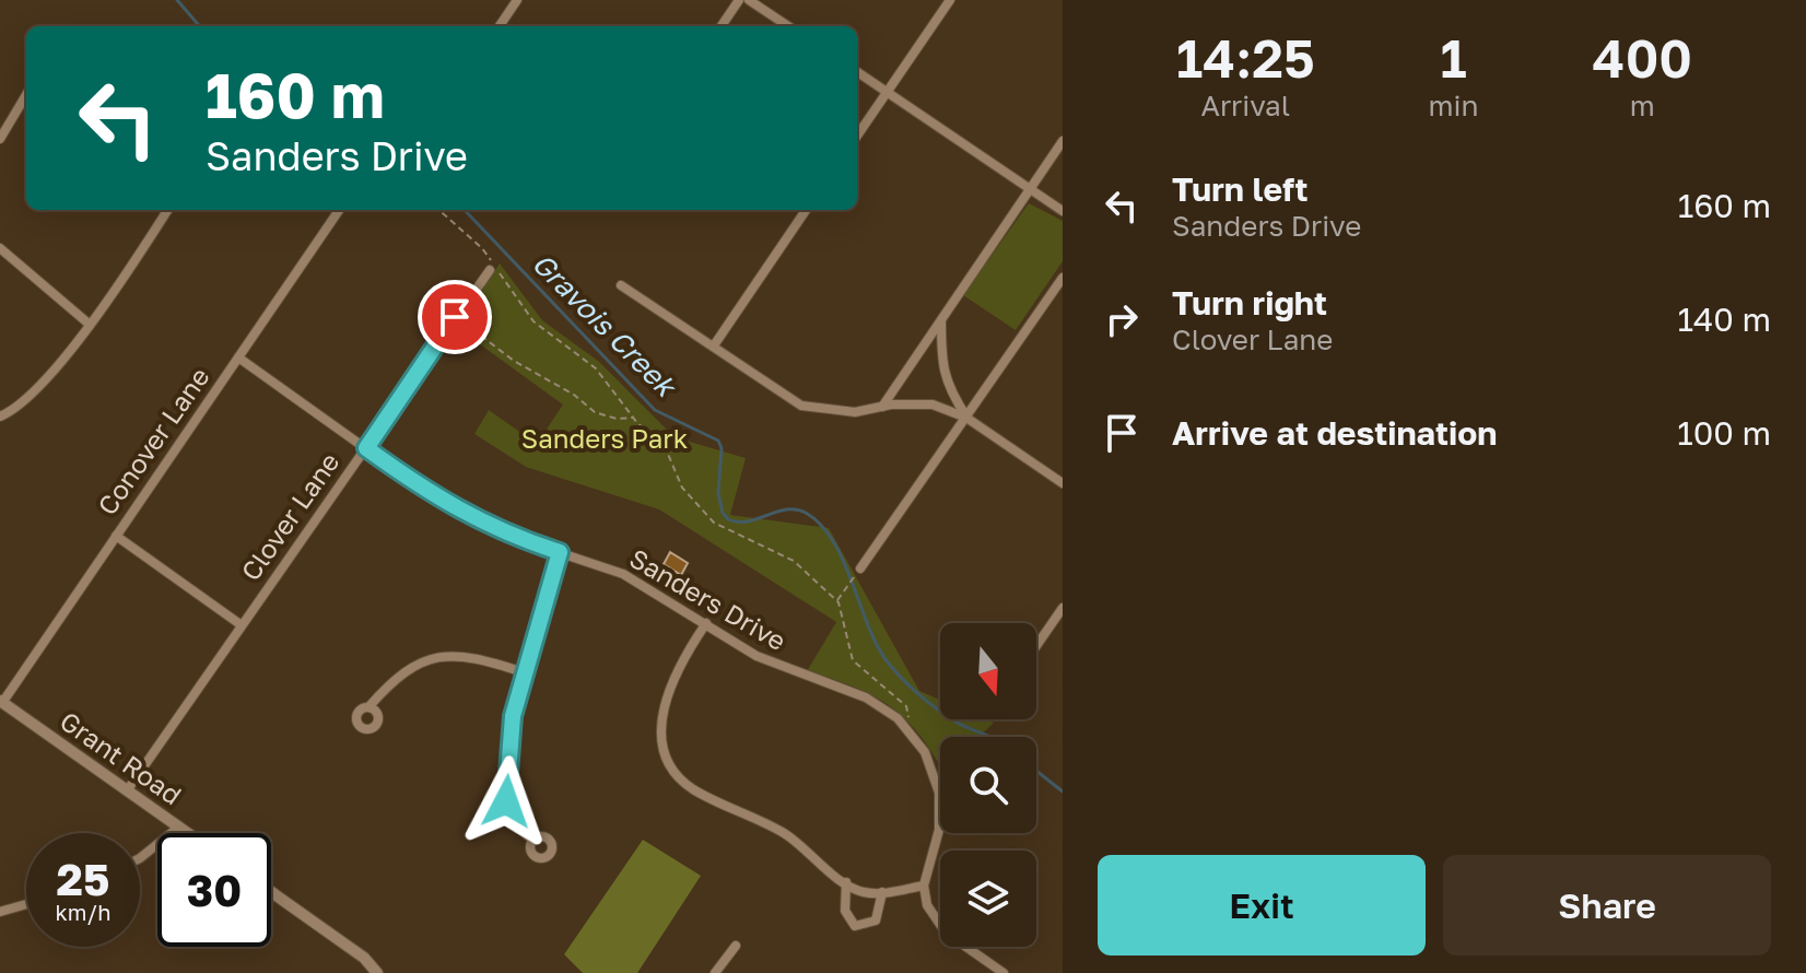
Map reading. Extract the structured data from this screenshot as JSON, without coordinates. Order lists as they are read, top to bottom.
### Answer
{
  "streets": {
    "street": [
      "Conover Lane",
      "Clover Lane",
      "Sanders Drive",
      "Grant Road"
    ]
  },
  "crossings": [
    ["Conover Lane", "Sanders Drive"],
    ["Conover Lane", "Grant Road"],
    ["Clover Lane", "Sanders Drive"],
    ["Clover Lane", "Grant Road"]
  ],
  "water": ["Gravois Creek"],
  "parks": ["Sanders Park"],
  "north": "bottom",
  "page": {
    "eta": [
      "14:25",
      "Arrival",
      "1",
      "min",
      "400",
      "m"
    ],
    "turn": ["160 m", "Sanders Drive"],
    "list": [
      {
        "name": "Turn left",
        "note": "Sanders Drive",
        "value": "160 m"
      },
      {
        "name": "Turn right",
        "note": "Clover Lane",
        "value": "140 m"
      },
      {
        "name": "Arrive at destination",
        "value": "100 m"
      }
    ],
    "speed": "25 km/h",
    "limit": "30",
    "buttons": ["Exit", "Share"]
  }
}
